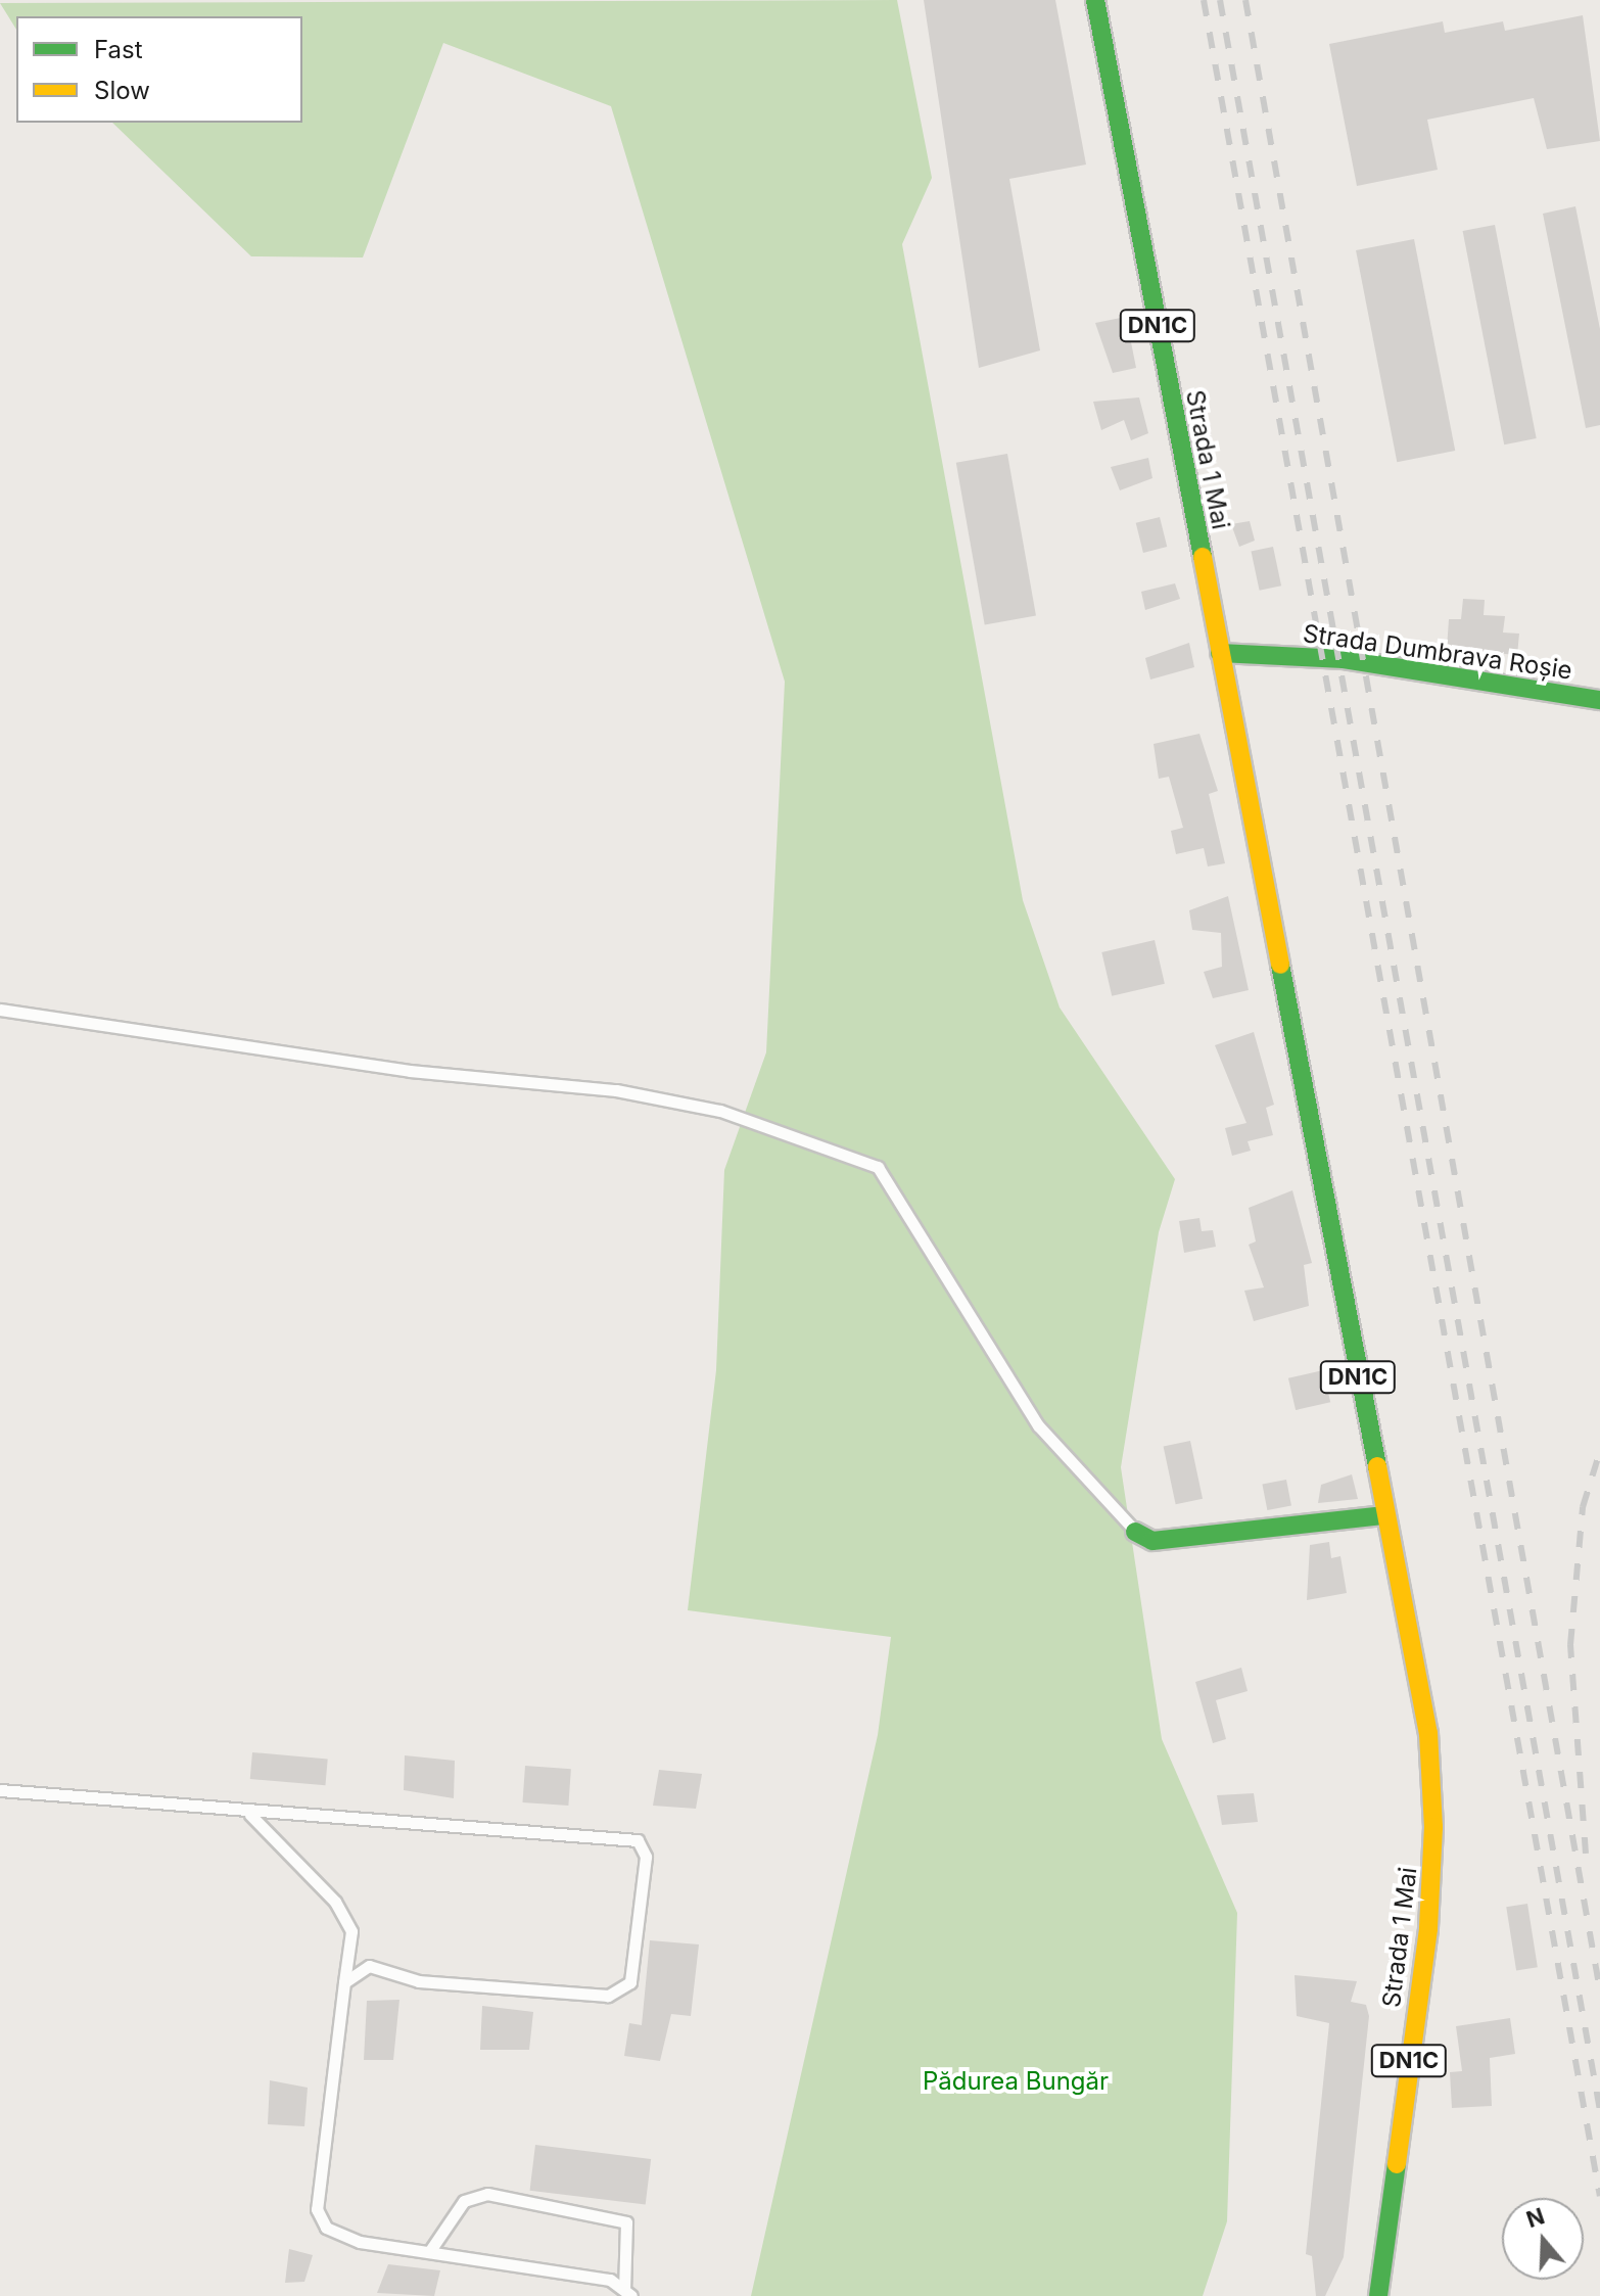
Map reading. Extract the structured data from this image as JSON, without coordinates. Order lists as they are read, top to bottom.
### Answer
{
  "streets": {
    "main road": ["DN1C", "Strada 1 Mai", "Strada Dumbrava Roșie"]
  },
  "crossings": [
    ["Strada 1 Mai", "Strada Dumbrava Roșie"]
  ],
  "parks": ["Pădurea Bungăr"],
  "legend": ["Fast", "Slow"],
  "north": "top"
}
